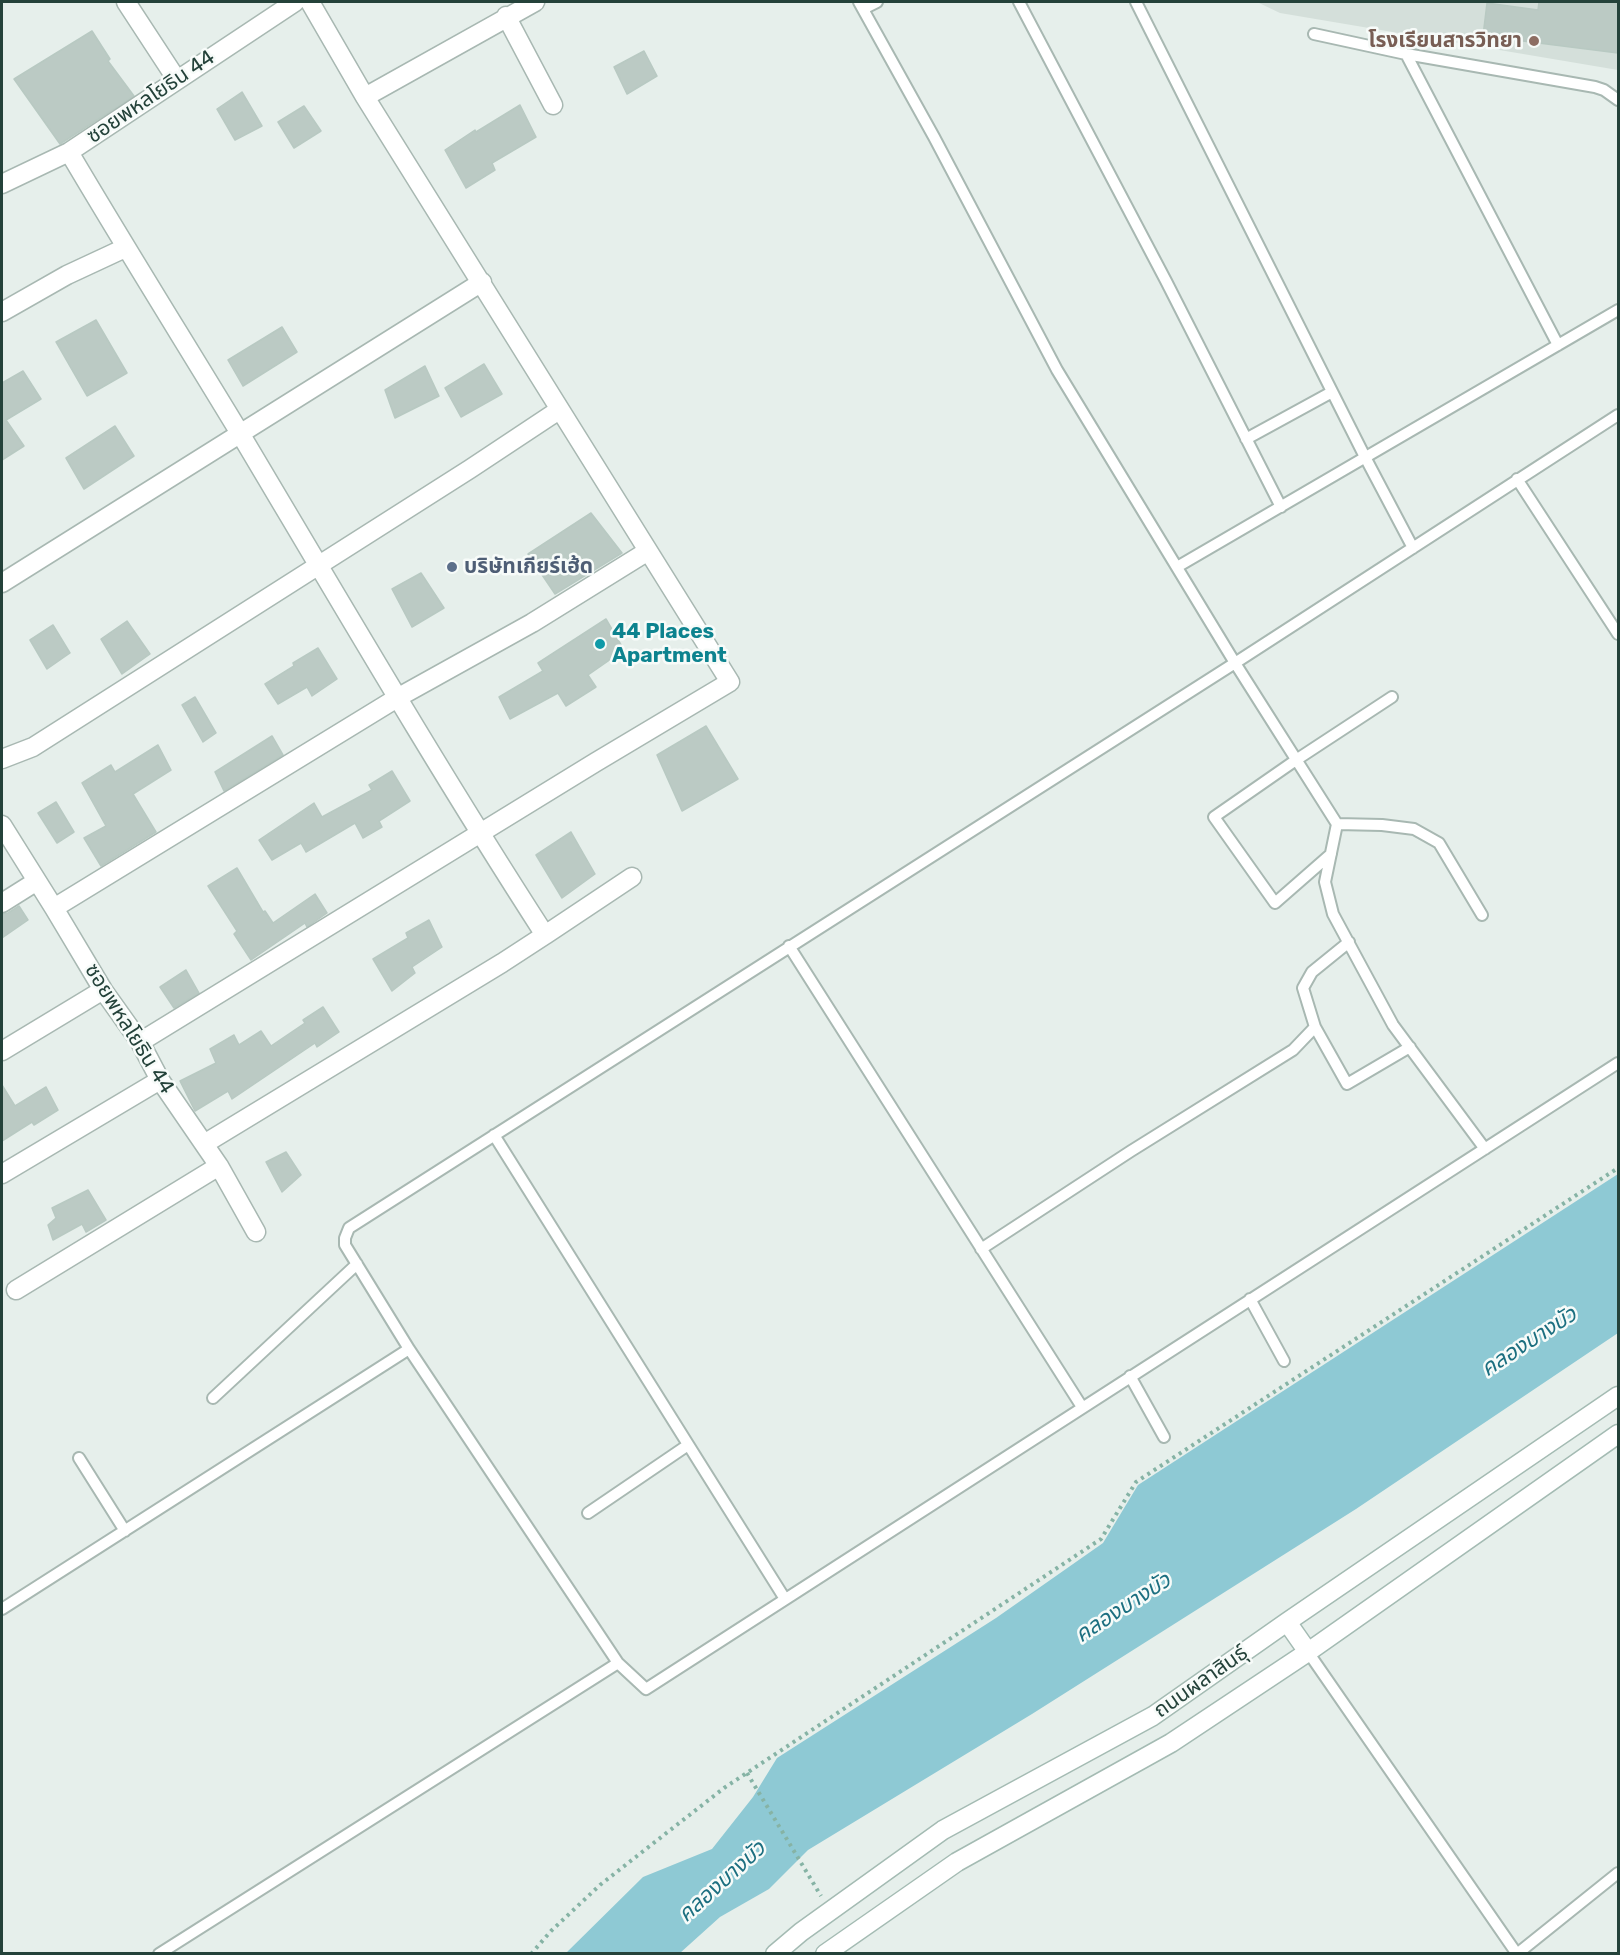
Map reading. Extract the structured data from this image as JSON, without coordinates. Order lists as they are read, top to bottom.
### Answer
{
  "streets": {
    "street": ["ซอยพหลโยธิน 44", "ถนนผลาสินธุ์"]
  },
  "water": ["คลองบางบัว"],
  "places": ["โรงเรียนสารวิทยา", "บริษัทเกียร์เฮ้ด", "44 Places Apartment"]
}
